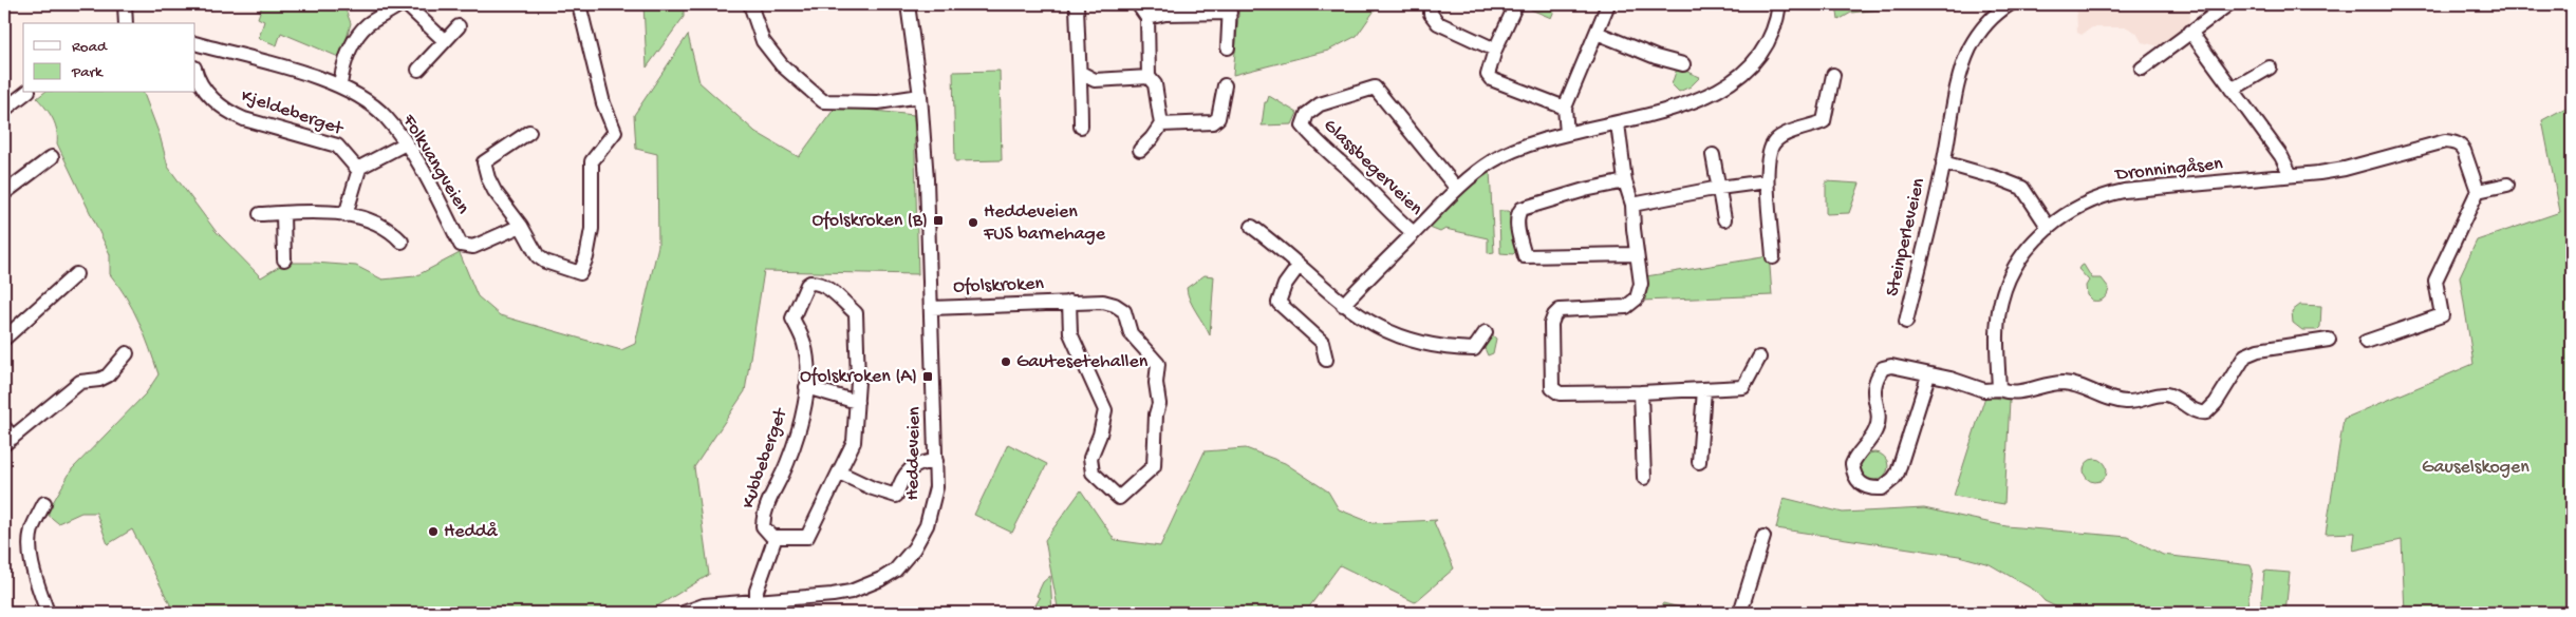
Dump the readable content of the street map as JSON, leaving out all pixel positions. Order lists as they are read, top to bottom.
{
  "streets": {
    "street": [
      "Kjeldeberget",
      "Folkvangveien",
      "Glassbegerveien",
      "Dronningåsen",
      "Steinperleveien",
      "Ofolskroken",
      "Heddeveien",
      "Kubbeberget"
    ]
  },
  "crossings": [
    ["Dronningåsen", "Steinperleveien"],
    ["Ofolskroken", "Heddeveien"]
  ],
  "parks": ["Gauselskogen"],
  "places": {
    "transit": ["Ofolskroken (B)", "Ofolskroken (A)"],
    "other": ["Heddeveien FUS barnehage", "Gautesetehallen", "Heddå"]
  },
  "legend": ["Road", "Park"]
}
